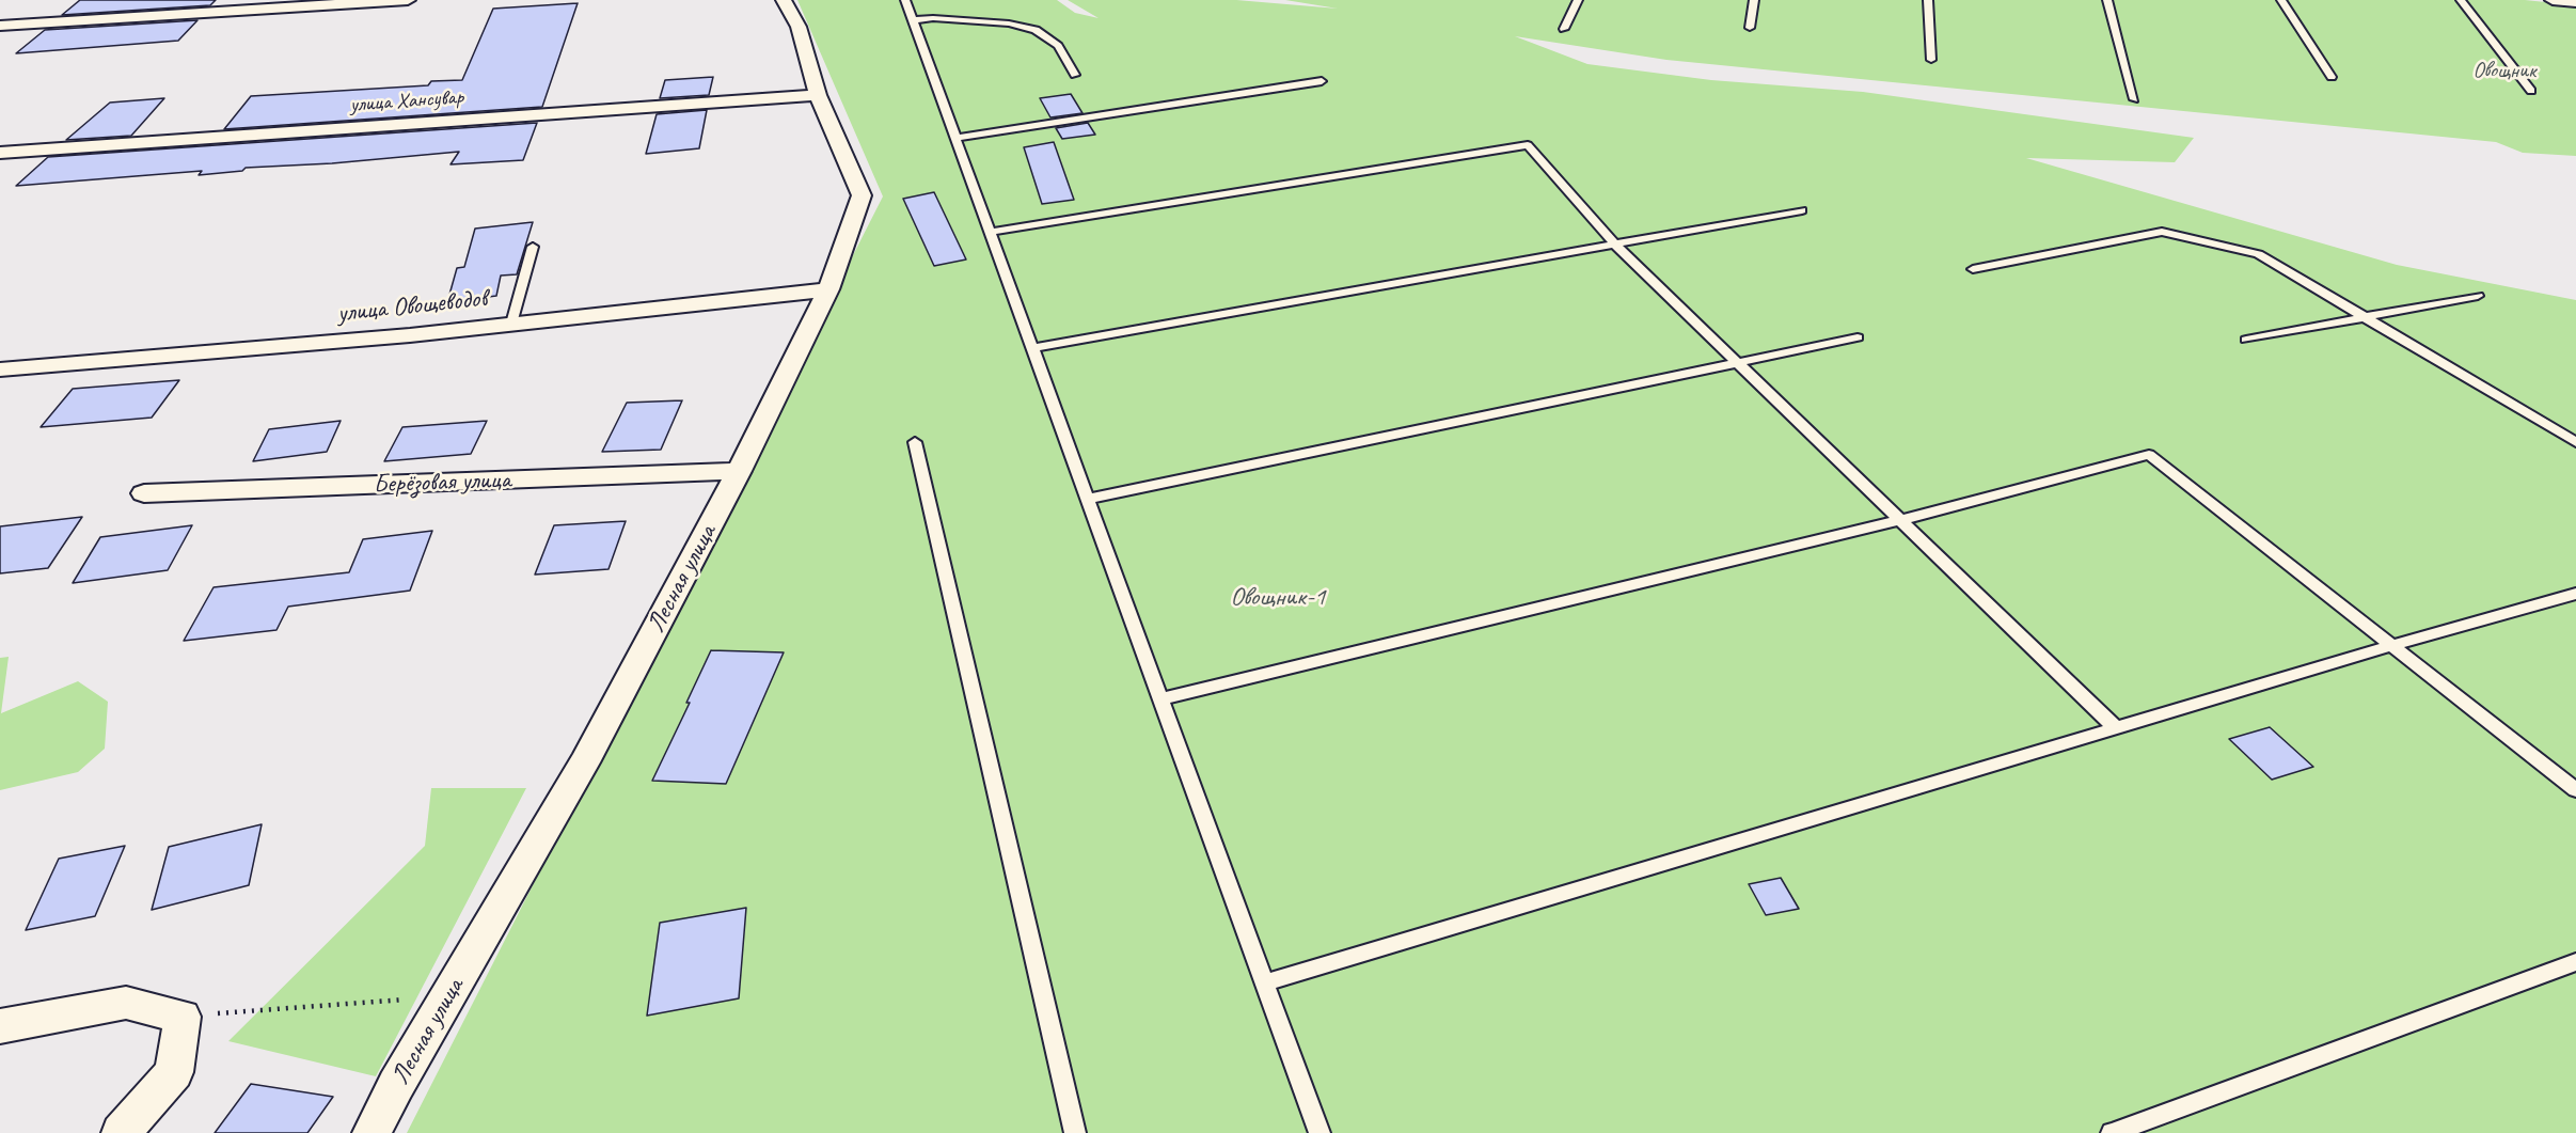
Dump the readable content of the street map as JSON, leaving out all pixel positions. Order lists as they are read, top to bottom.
{
  "streets": {
    "street": [
      "улица Хансувар",
      "улица Овощеводов",
      "Берёзовая улица",
      "Лесная улица"
    ]
  },
  "crossings": [
    ["улица Хансувар", "Лесная улица"],
    ["улица Овощеводов", "Лесная улица"],
    ["Берёзовая улица", "Лесная улица"]
  ],
  "parks": ["Овощник", "Овощник-1"]
}
